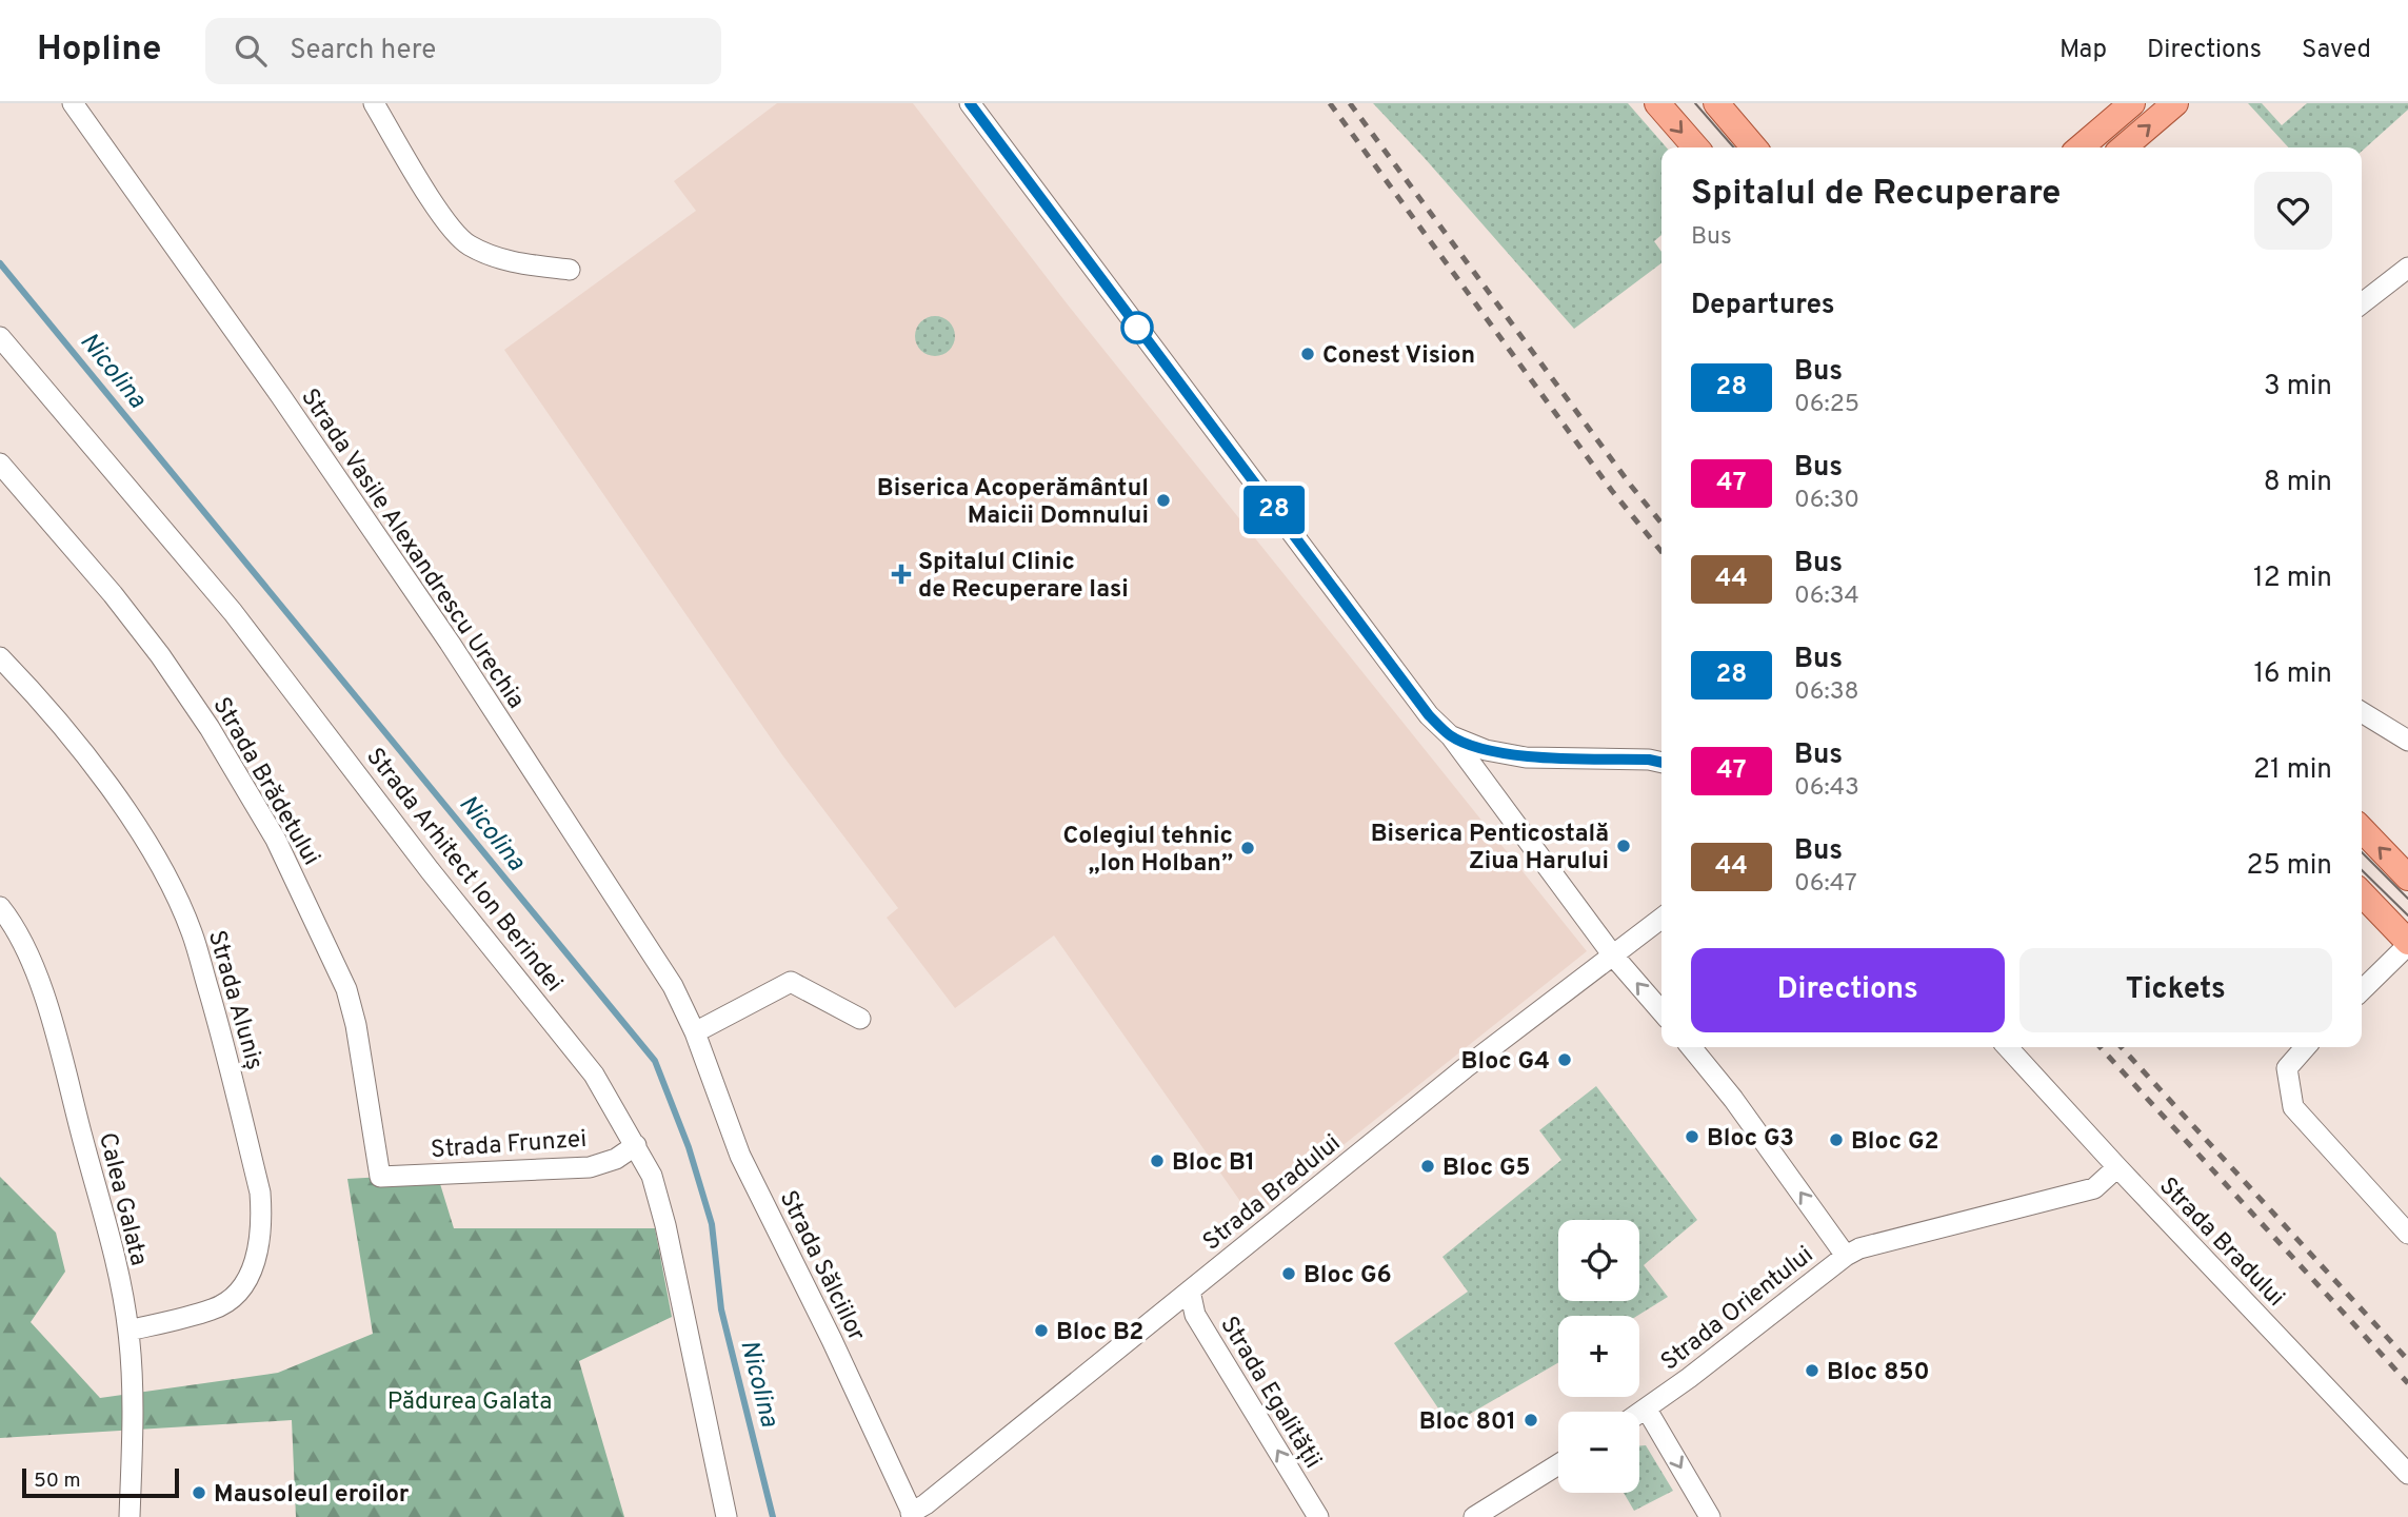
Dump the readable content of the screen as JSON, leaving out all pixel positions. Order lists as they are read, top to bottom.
{
  "streets": {
    "street": [
      "Strada Vasile Alexandrescu Urechia",
      "Strada Brădetului",
      "Strada Arhitect Ion Berindei",
      "Strada Aluniș",
      "Strada Frunzei",
      "Strada Bradului",
      "Calea Galata",
      "Strada Sălciilor",
      "Strada Orientului",
      "Strada Egalității"
    ]
  },
  "crossings": [
    ["Strada Vasile Alexandrescu Urechia", "Strada Sălciilor"],
    ["Strada Brădetului", "Strada Frunzei"],
    ["Strada Arhitect Ion Berindei", "Strada Frunzei"],
    ["Strada Aluniș", "Calea Galata"],
    ["Strada Bradului", "Strada Sălciilor"],
    ["Strada Bradului", "Strada Orientului"],
    ["Strada Bradului", "Strada Egalității"]
  ],
  "one_way": ["Strada Egalității"],
  "water": ["Nicolina"],
  "parks": ["Pădurea Galata"],
  "places": {
    "other": [
      "Conest Vision",
      "Biserica Acoperământul Maicii Domnului",
      "Biserica Penticostală Ziua Harului",
      "Colegiul tehnic „Ion Holban”",
      "Bloc G4",
      "Bloc G3",
      "Bloc G2",
      "Bloc B1",
      "Bloc G5",
      "Bloc G6",
      "Bloc B2",
      "Bloc 850",
      "Bloc 801",
      "Mausoleul eroilor"
    ],
    "health": ["Spitalul Clinic de Recuperare Iasi"]
  },
  "lines": ["bus line 28"],
  "scale_bar": "50 m",
  "page": {
    "header": "Hopline",
    "search": "Search here",
    "nav": ["Map", "Directions", "Saved"],
    "on_map": "28",
    "heading": [
      ["Spitalul de Recuperare", "Bus"],
      "Departures"
    ],
    "list": [
      {
        "mark": "28",
        "name": "Bus",
        "note": "06:25",
        "value": "3 min"
      },
      {
        "mark": "47",
        "name": "Bus",
        "note": "06:30",
        "value": "8 min"
      },
      {
        "mark": "44",
        "name": "Bus",
        "note": "06:34",
        "value": "12 min"
      },
      {
        "mark": "28",
        "name": "Bus",
        "note": "06:38",
        "value": "16 min"
      },
      {
        "mark": "47",
        "name": "Bus",
        "note": "06:43",
        "value": "21 min"
      },
      {
        "mark": "44",
        "name": "Bus",
        "note": "06:47",
        "value": "25 min"
      }
    ],
    "buttons": ["Directions", "Tickets"],
    "map_buttons": ["+", "−"],
    "scale": "50 m"
  }
}
